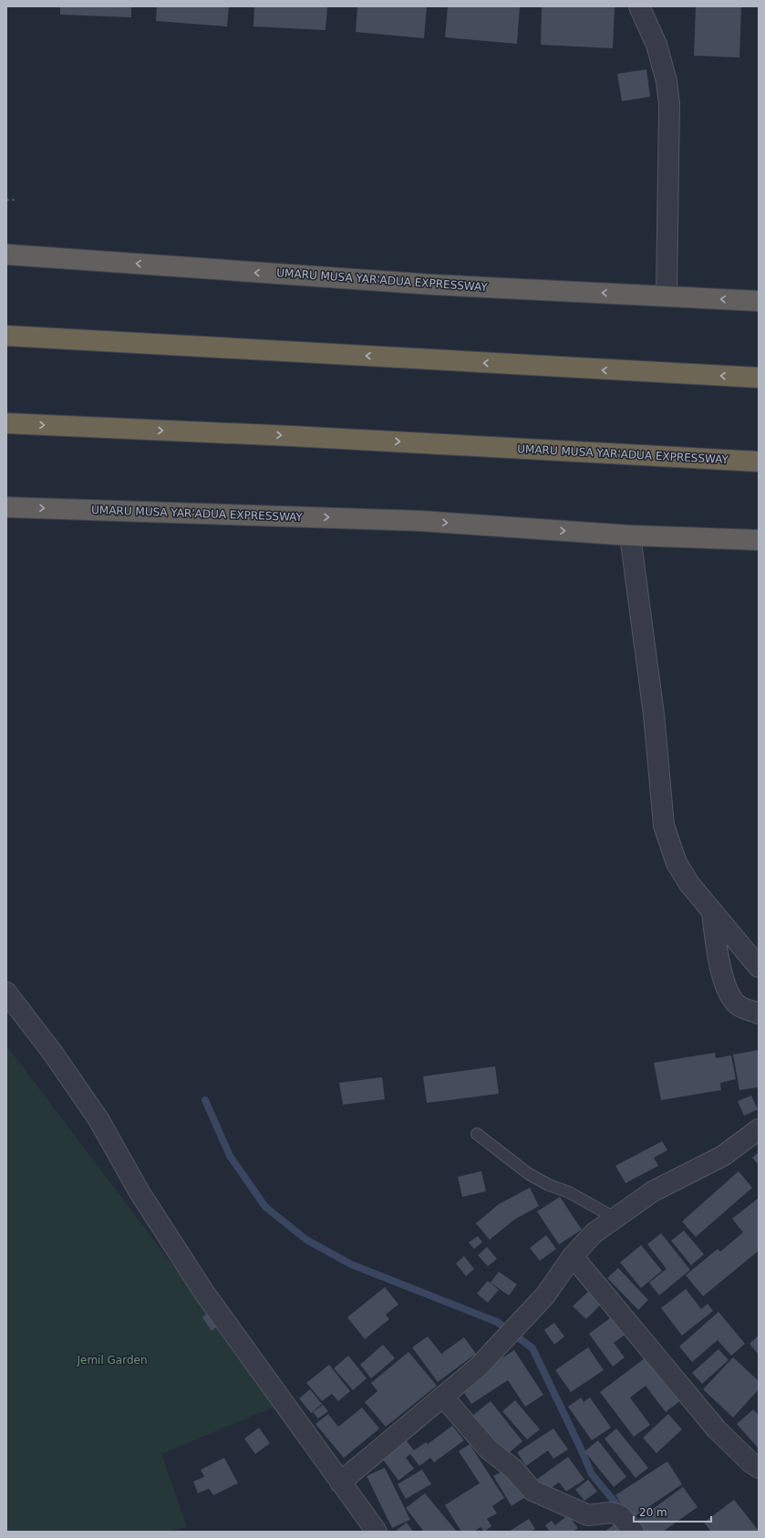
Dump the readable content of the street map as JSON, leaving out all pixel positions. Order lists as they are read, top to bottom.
{
  "streets": {
    "highway": ["UMARU MUSA YAR'ADUA EXPRESSWAY"]
  },
  "parks": ["Jemil Garden"],
  "scale_bar": "20 m"
}
